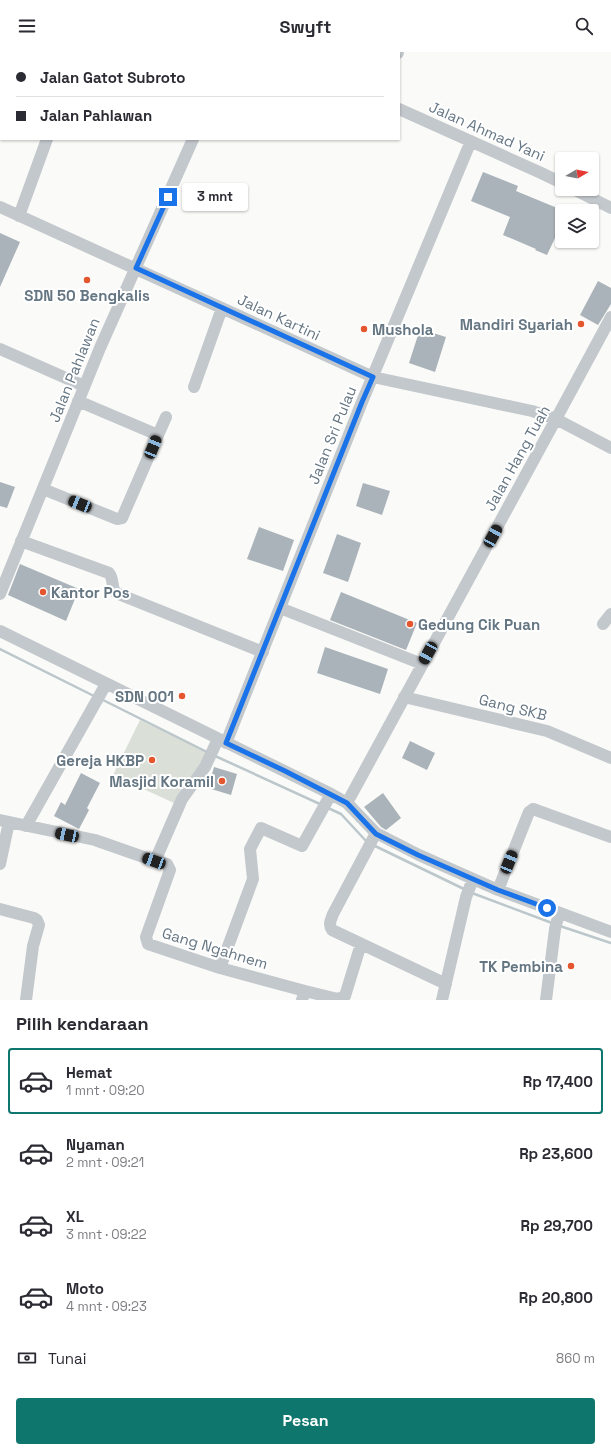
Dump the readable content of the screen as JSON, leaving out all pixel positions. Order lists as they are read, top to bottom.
{
  "streets": {
    "street": [
      "Jalan Ahmad Yani",
      "Jalan Kartini",
      "Jalan Pahlawan",
      "Jalan Sri Pulau",
      "Jalan Hang Tuah",
      "Gang SKB",
      "Gang Ngahnem"
    ]
  },
  "crossings": [
    ["Jalan Ahmad Yani", "Jalan Sri Pulau"],
    ["Jalan Kartini", "Jalan Pahlawan"],
    ["Jalan Kartini", "Jalan Sri Pulau"],
    ["Jalan Kartini", "Jalan Hang Tuah"],
    ["Jalan Sri Pulau", "Gang Ngahnem"],
    ["Jalan Hang Tuah", "Gang SKB"]
  ],
  "places": [
    "SDN 50 Bengkalis",
    "Mandiri Syariah",
    "Mushola",
    "Kantor Pos",
    "Gedung Cik Puan",
    "SDN 001",
    "Gereja HKBP",
    "Masjid Koramil",
    "TK Pembina"
  ],
  "north": "right",
  "page": {
    "header": "Swyft",
    "banner": ["Jalan Gatot Subroto", "Jalan Pahlawan"],
    "bubble": "3 mnt",
    "heading": "Pilih kendaraan",
    "list": [
      {
        "name": "Hemat",
        "note": "1 mnt · 09:20",
        "value": "Rp 17,400"
      },
      {
        "name": "Nyaman",
        "note": "2 mnt · 09:21",
        "value": "Rp 23,600"
      },
      {
        "name": "XL",
        "note": "3 mnt · 09:22",
        "value": "Rp 29,700"
      },
      {
        "name": "Moto",
        "note": "4 mnt · 09:23",
        "value": "Rp 20,800"
      }
    ],
    "pay": ["Tunai", "860 m"],
    "buttons": "Pesan"
  }
}
